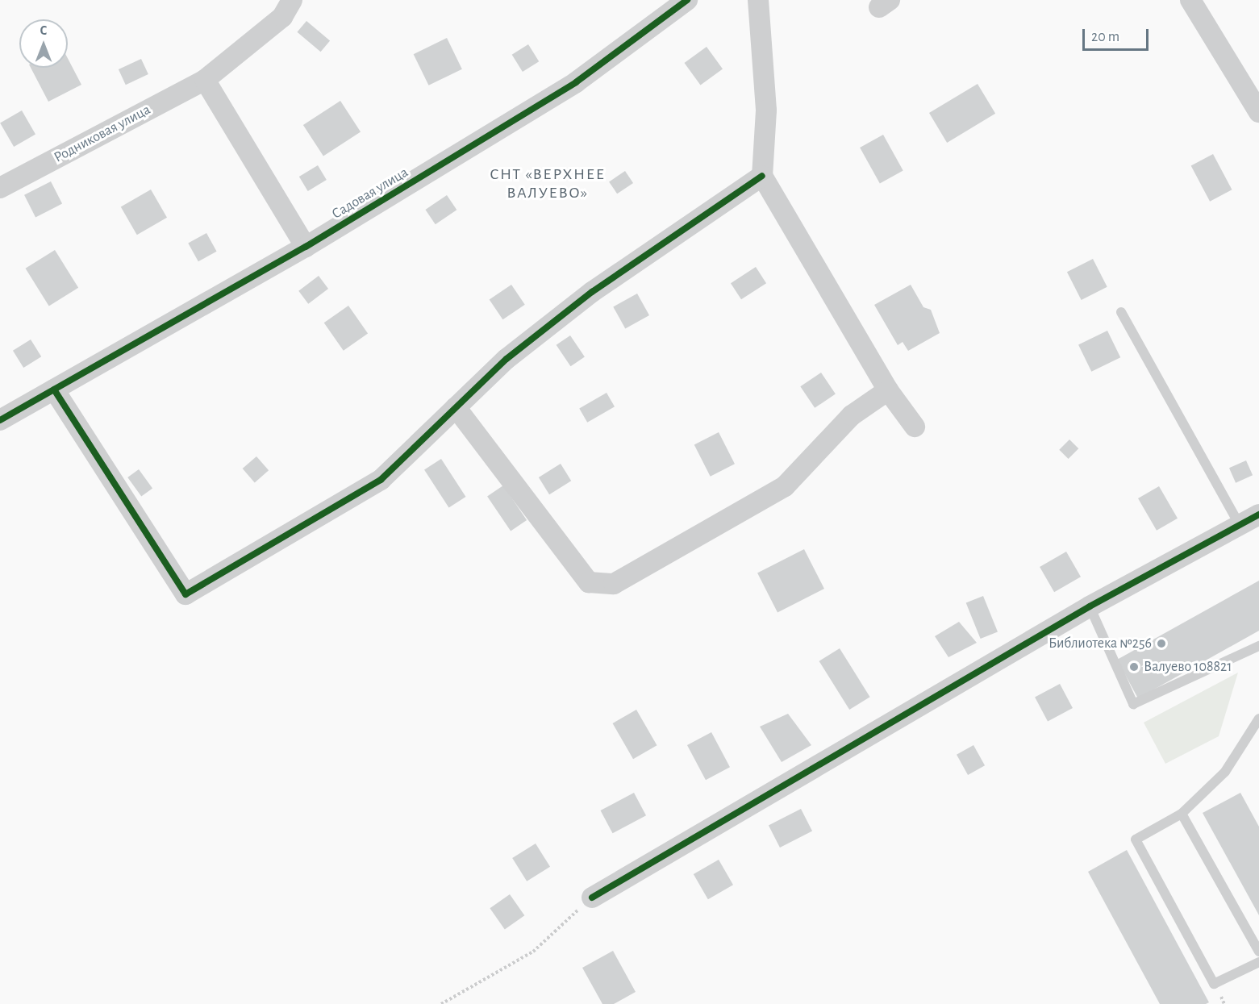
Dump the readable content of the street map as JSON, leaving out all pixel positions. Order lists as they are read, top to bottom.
{
  "streets": {
    "street": ["Родниковая улица", "Садовая улица"]
  },
  "districts": ["СНТ «ВЕРХНЕЕ ВАЛУЕВО»"],
  "places": ["Библиотека №256", "Валуево 108821"],
  "scale_bar": "20 m",
  "north": "top"
}
